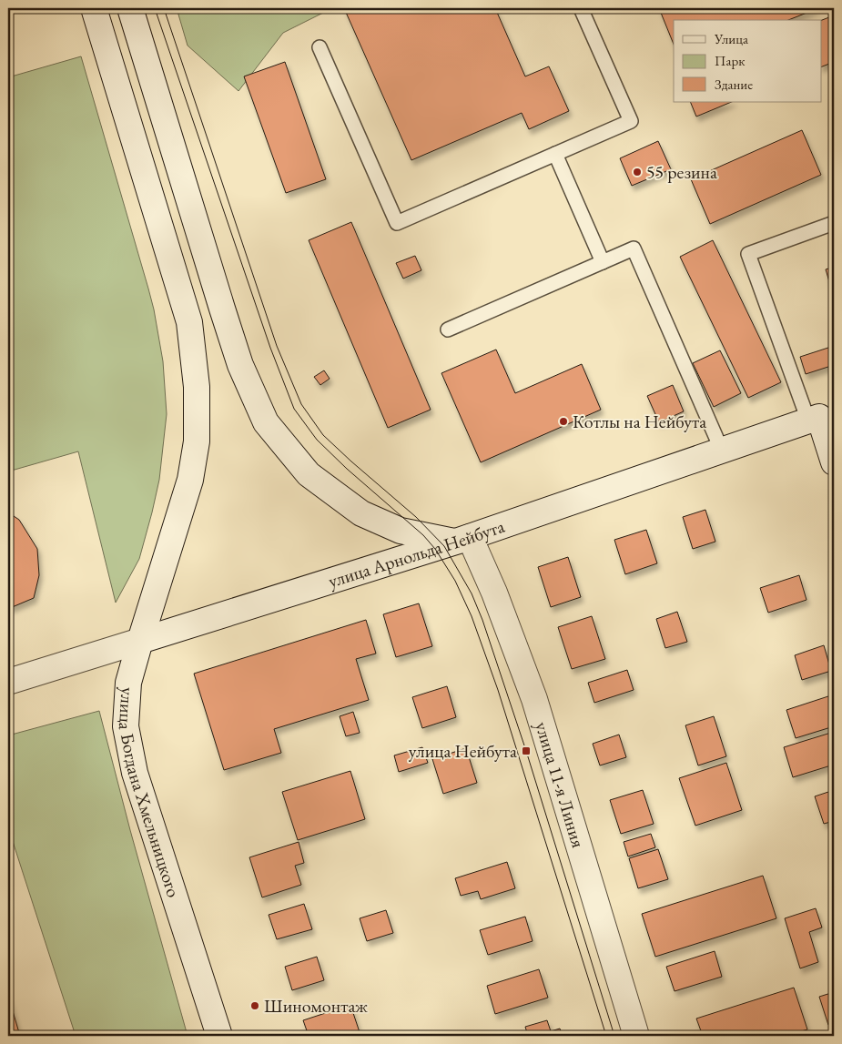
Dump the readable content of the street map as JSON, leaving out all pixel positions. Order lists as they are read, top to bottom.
{
  "streets": {
    "main road": ["улица Арнольда Нейбута", "улица 11-я Линия", "улица Богдана Хмельницкого"]
  },
  "crossings": [
    ["улица Арнольда Нейбута", "улица 11-я Линия"],
    ["улица Арнольда Нейбута", "улица Богдана Хмельницкого"]
  ],
  "places": {
    "other": ["55 резина", "Котлы на Нейбута", "Шиномонтаж"],
    "transit": ["улица Нейбута"]
  },
  "legend": ["Улица", "Парк", "Здание"]
}
